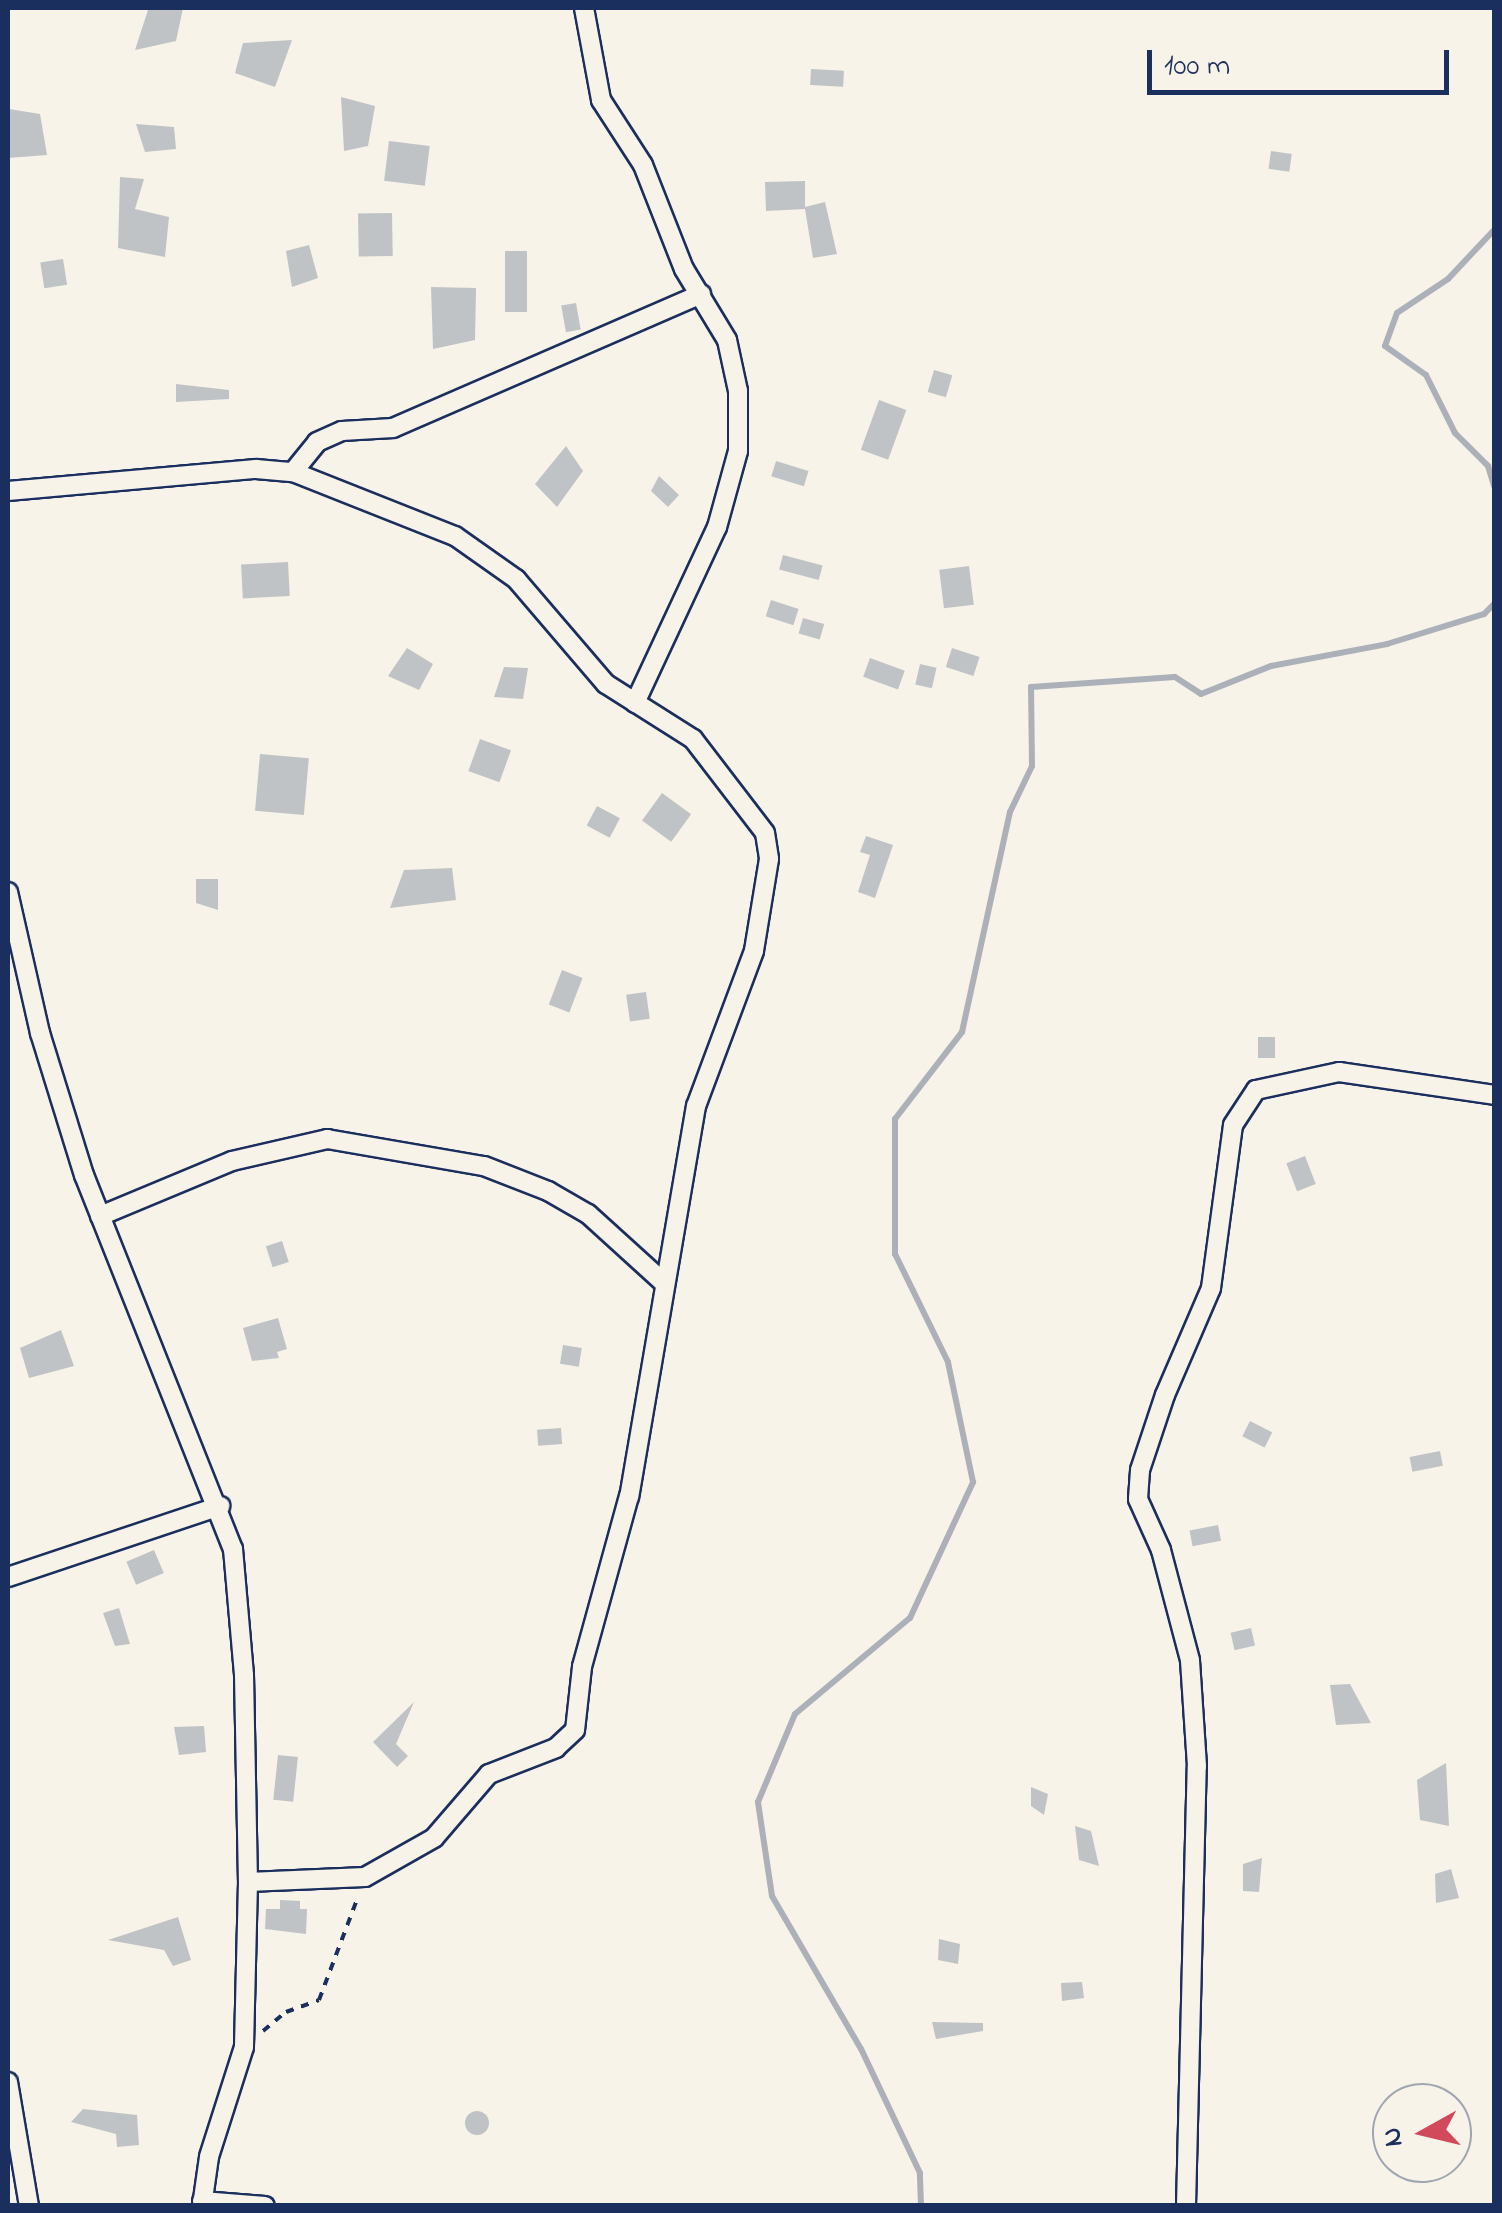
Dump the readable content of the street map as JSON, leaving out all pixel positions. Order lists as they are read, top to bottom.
{
  "scale_bar": "100 m",
  "north": "left"
}
